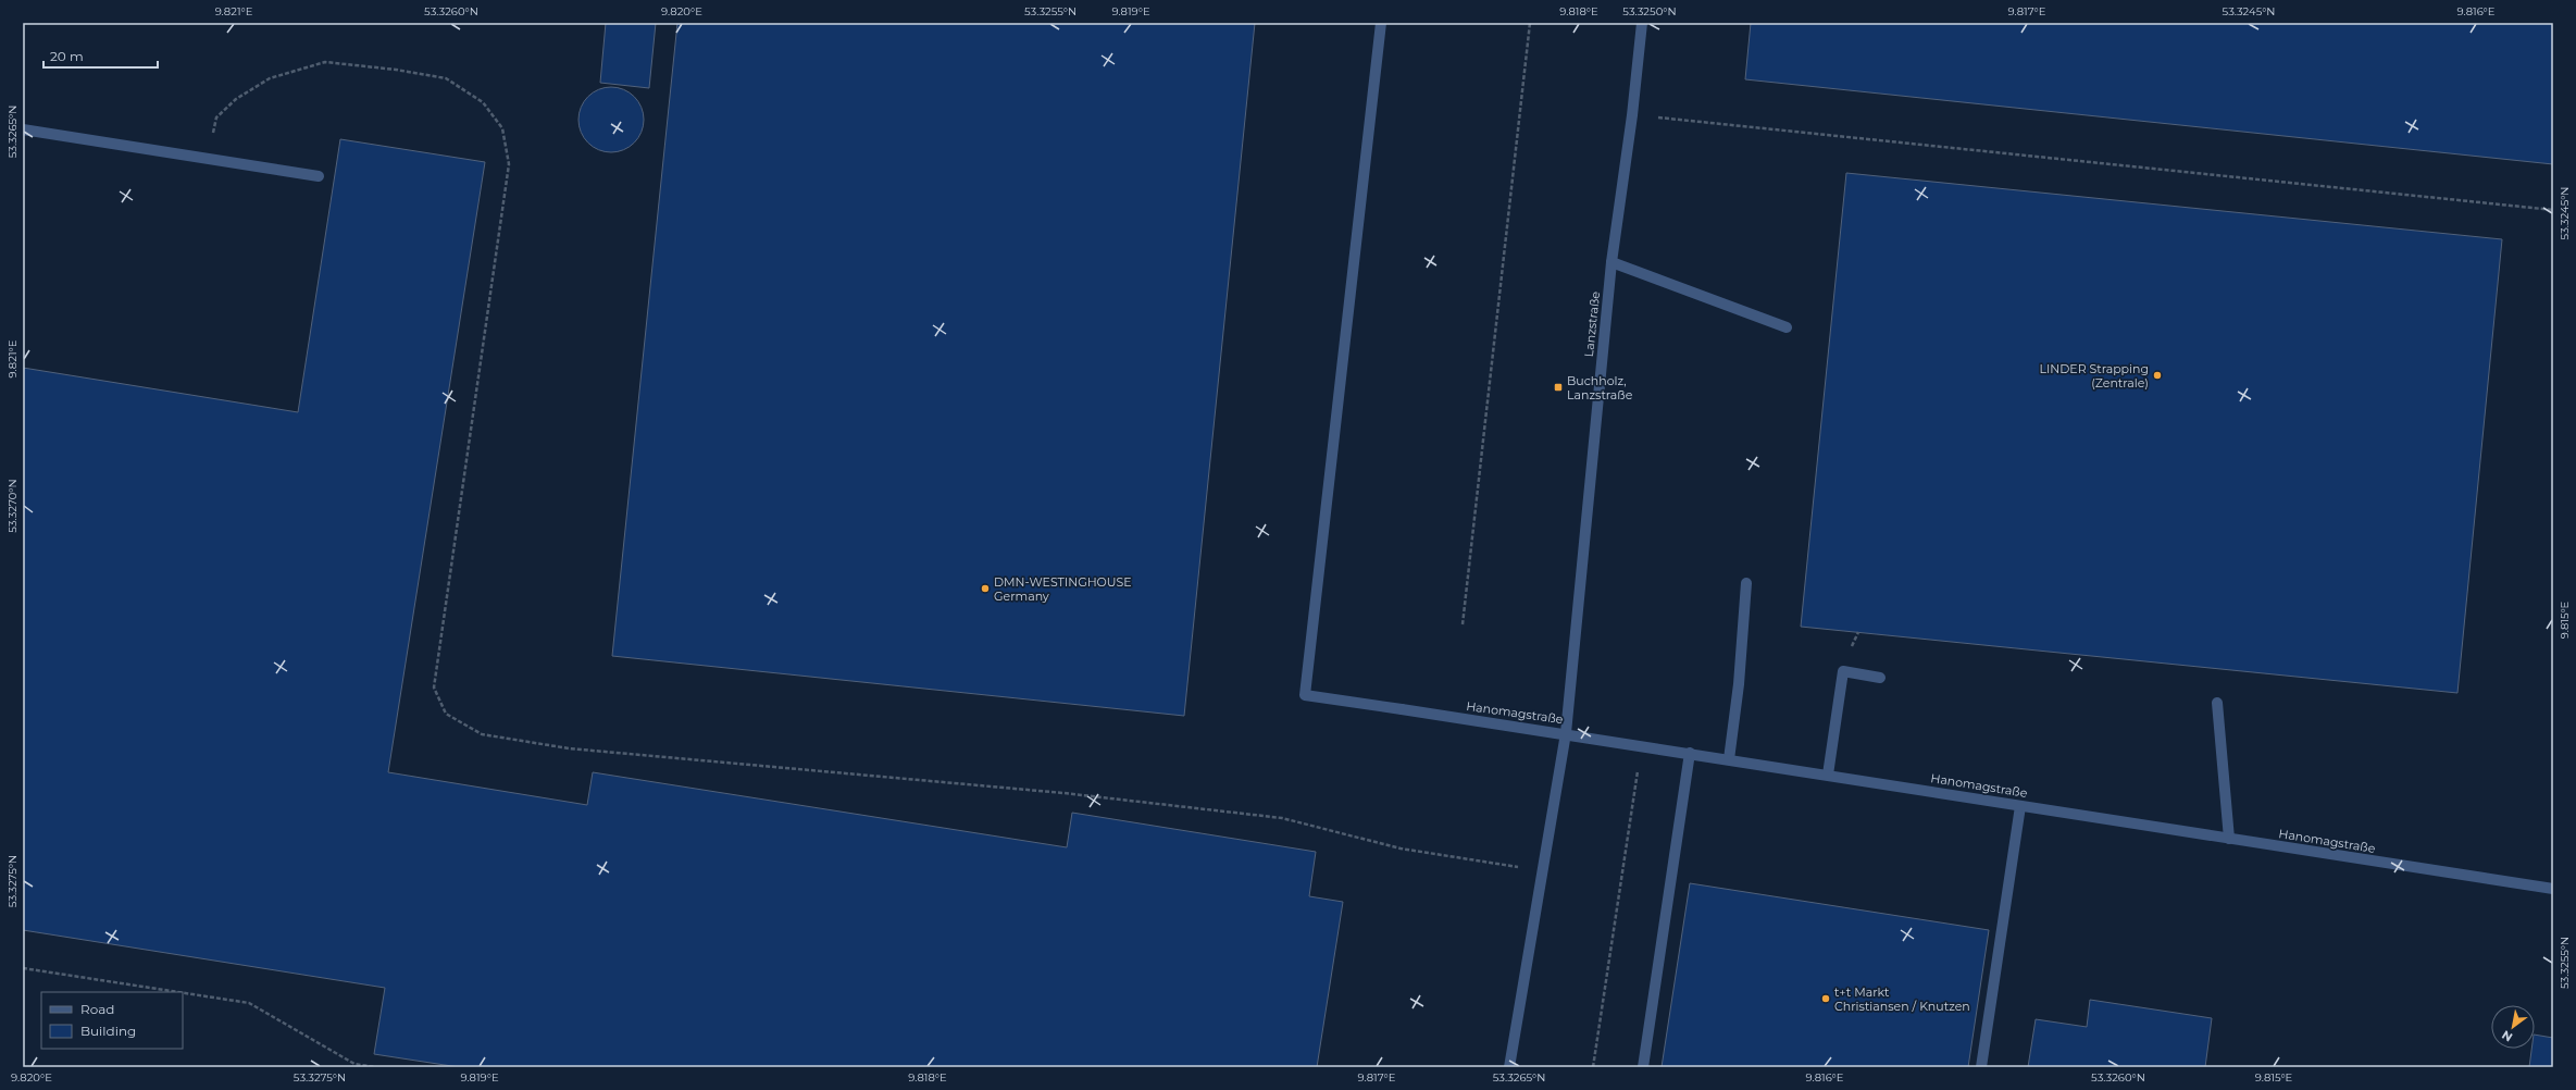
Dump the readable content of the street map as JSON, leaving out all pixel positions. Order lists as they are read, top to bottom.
{
  "streets": {
    "street": ["Lanzstraße", "Hanomagstraße"]
  },
  "crossings": [
    ["Lanzstraße", "Hanomagstraße"]
  ],
  "places": {
    "other": ["LINDER Strapping (Zentrale)", "DMN-WESTINGHOUSE Germany", "t+t Markt Christiansen / Knutzen"],
    "transit": ["Buchholz, Lanzstraße"]
  },
  "legend": ["Road", "Building"],
  "scale_bar": "20 m",
  "north": "bottom left",
  "coordinates": [
    "9.821°E",
    "53.3260°N",
    "9.820°E",
    "53.3255°N",
    "9.819°E",
    "9.818°E",
    "53.3250°N",
    "9.817°E",
    "53.3245°N",
    "9.816°E",
    "53.3265°N",
    "53.3270°N",
    "9.815°E",
    "53.3275°N"
  ]
}
